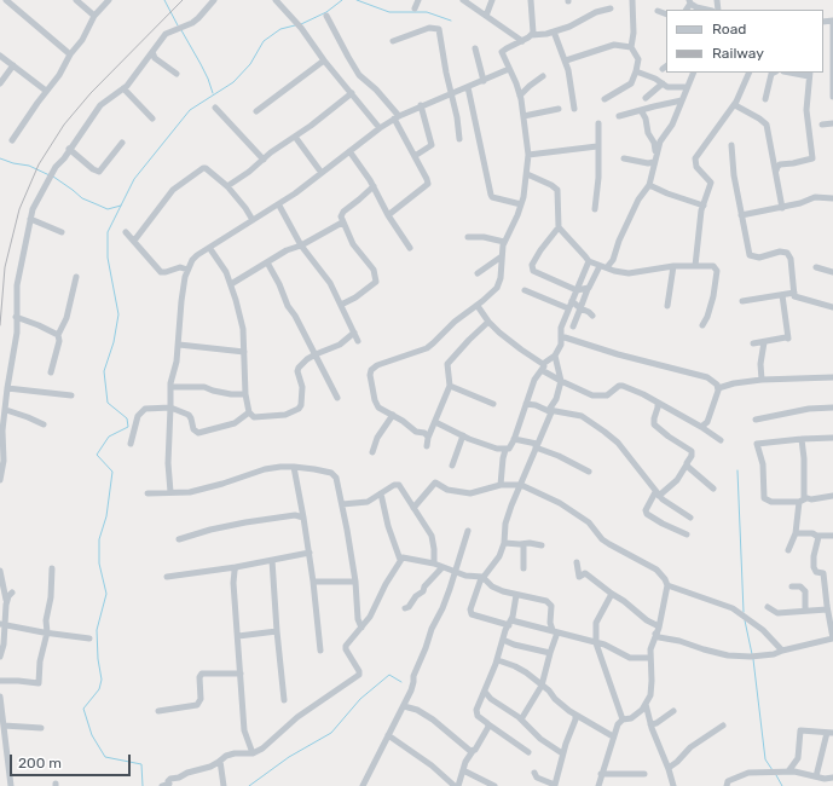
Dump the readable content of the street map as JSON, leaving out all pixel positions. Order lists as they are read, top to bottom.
{
  "legend": ["Road", "Railway"],
  "scale_bar": "200 m"
}
